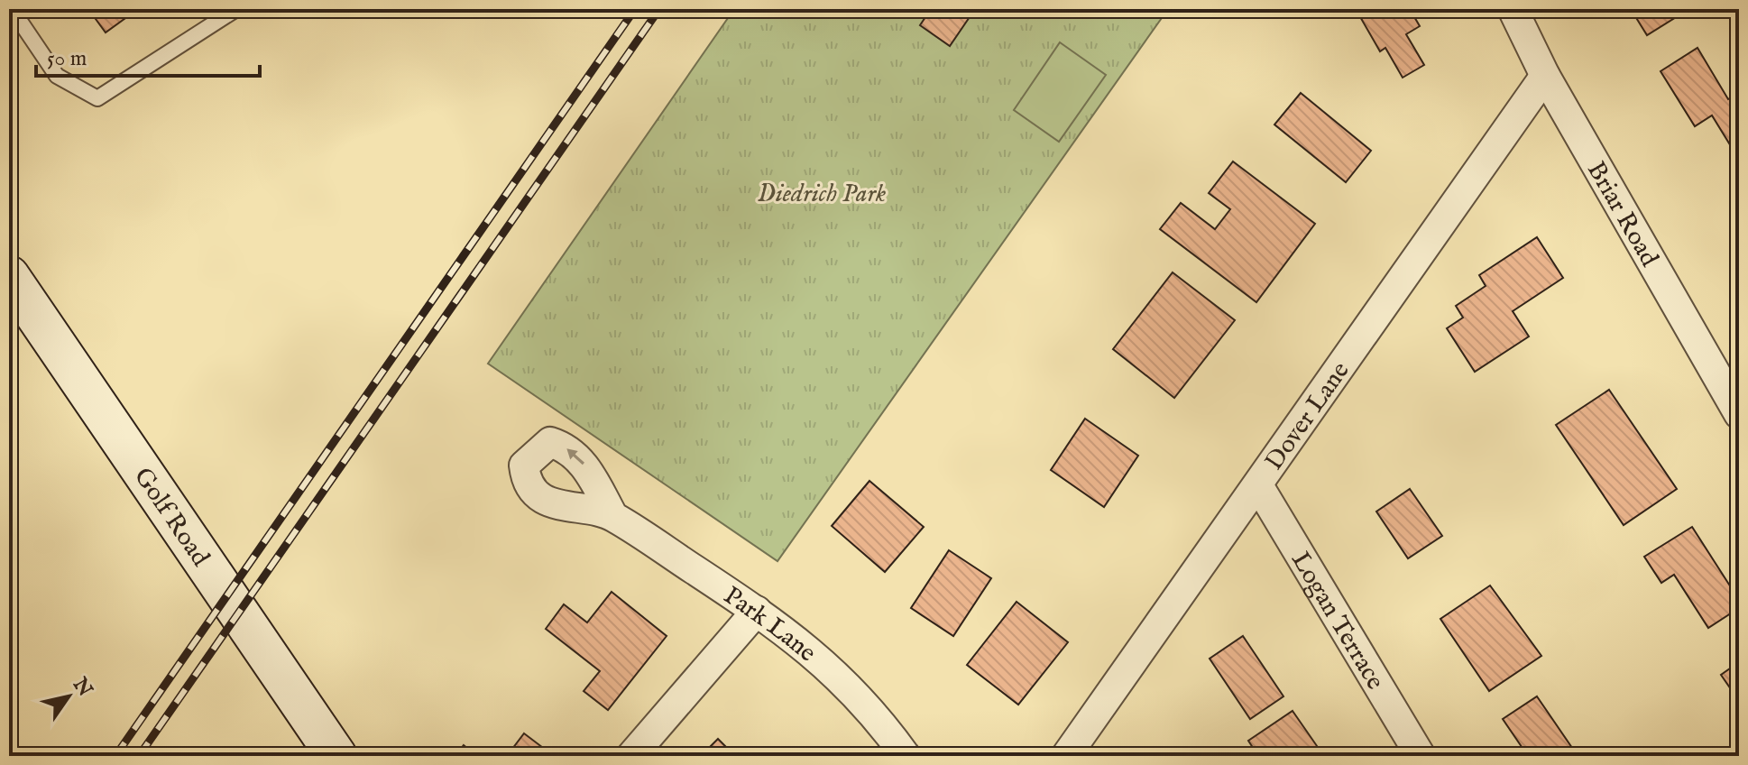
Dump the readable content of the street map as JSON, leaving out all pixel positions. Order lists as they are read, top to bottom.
{
  "streets": {
    "main road": ["Golf Road"],
    "street": [
      "Briar Road",
      "Dover Lane",
      "Logan Terrace",
      "Park Lane"
    ]
  },
  "crossings": [
    ["Briar Road", "Dover Lane"],
    ["Dover Lane", "Logan Terrace"]
  ],
  "parks": ["Diedrich Park"],
  "scale_bar": "50 m",
  "north": "top right"
}
